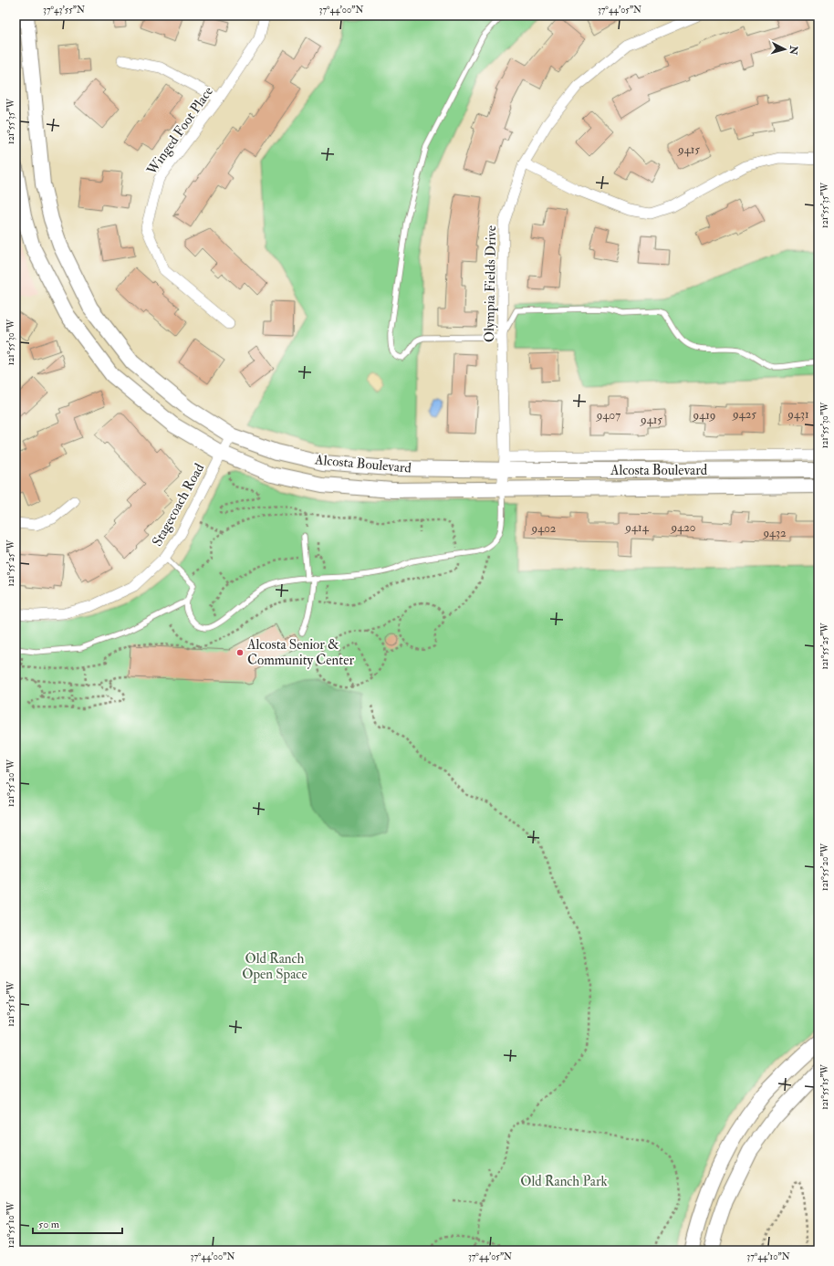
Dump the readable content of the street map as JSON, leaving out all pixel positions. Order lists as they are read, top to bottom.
{
  "streets": {
    "main road": ["Alcosta Boulevard"],
    "street": ["Winged Foot Place", "Olympia Fields Drive", "Stagecoach Road"]
  },
  "crossings": [
    ["Olympia Fields Drive", "Alcosta Boulevard"],
    ["Alcosta Boulevard", "Stagecoach Road"]
  ],
  "parks": ["Old Ranch Open Space", "Old Ranch Park"],
  "places": ["Alcosta Senior & Community Center"],
  "house_numbers": [
    "9415",
    "9425",
    "9431",
    "9407",
    "9419",
    "9415",
    "9414",
    "9420",
    "9402",
    "9432"
  ],
  "scale_bar": "50 m",
  "north": "right",
  "coordinates": [
    "37°43'55\"N",
    "37°44'00\"N",
    "37°44'05\"N",
    "121°55'35\"W",
    "121°55'30\"W",
    "121°55'25\"W",
    "121°55'20\"W",
    "121°55'15\"W",
    "121°55'10\"W",
    "37°44'10\"N"
  ]
}
